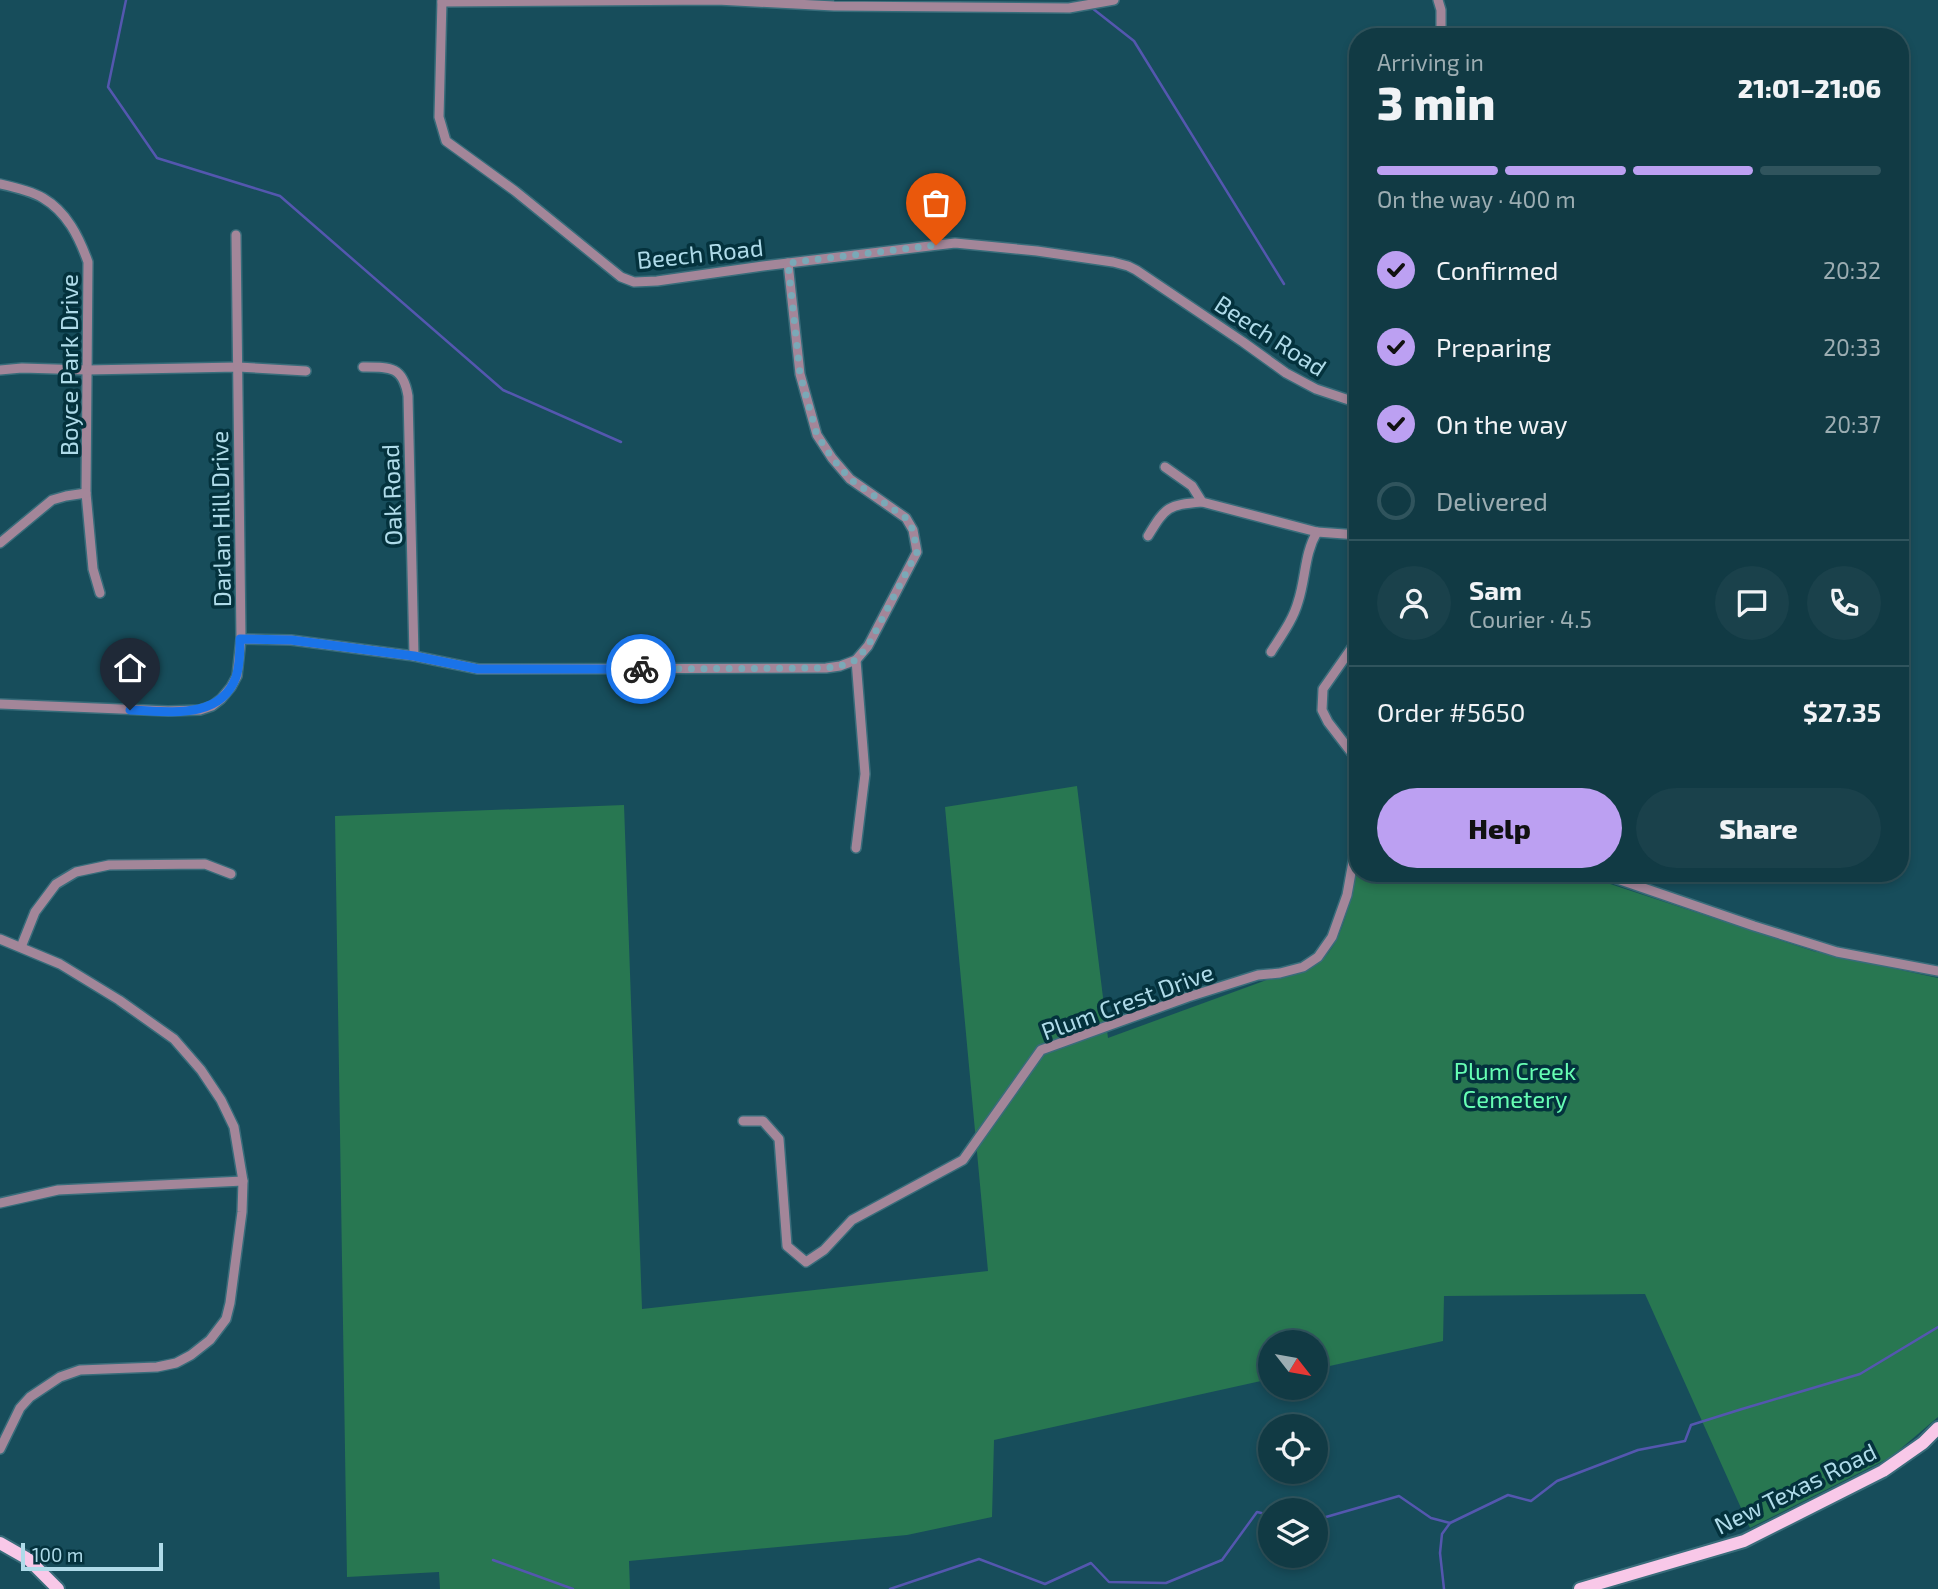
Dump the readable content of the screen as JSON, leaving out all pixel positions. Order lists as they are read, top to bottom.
{
  "streets": {
    "main road": ["New Texas Road"],
    "street": [
      "Beech Road",
      "Boyce Park Drive",
      "Oak Road",
      "Darlan Hill Drive",
      "Plum Crest Drive"
    ]
  },
  "parks": ["Plum Creek Cemetery"],
  "scale_bar": "100 m",
  "north": "bottom right",
  "page": {
    "heading": ["3 min", "Arriving in", "21:01–21:06"],
    "panel": [
      "Sam",
      "Courier · 4.5",
      "Order #5650",
      "$27.35"
    ],
    "bar": "On the way · 400 m",
    "list": [
      ["Confirmed", "20:32"],
      ["Preparing", "20:33"],
      ["On the way", "20:37"],
      "Delivered"
    ],
    "buttons": ["Help", "Share"],
    "scale": "100 m"
  }
}
